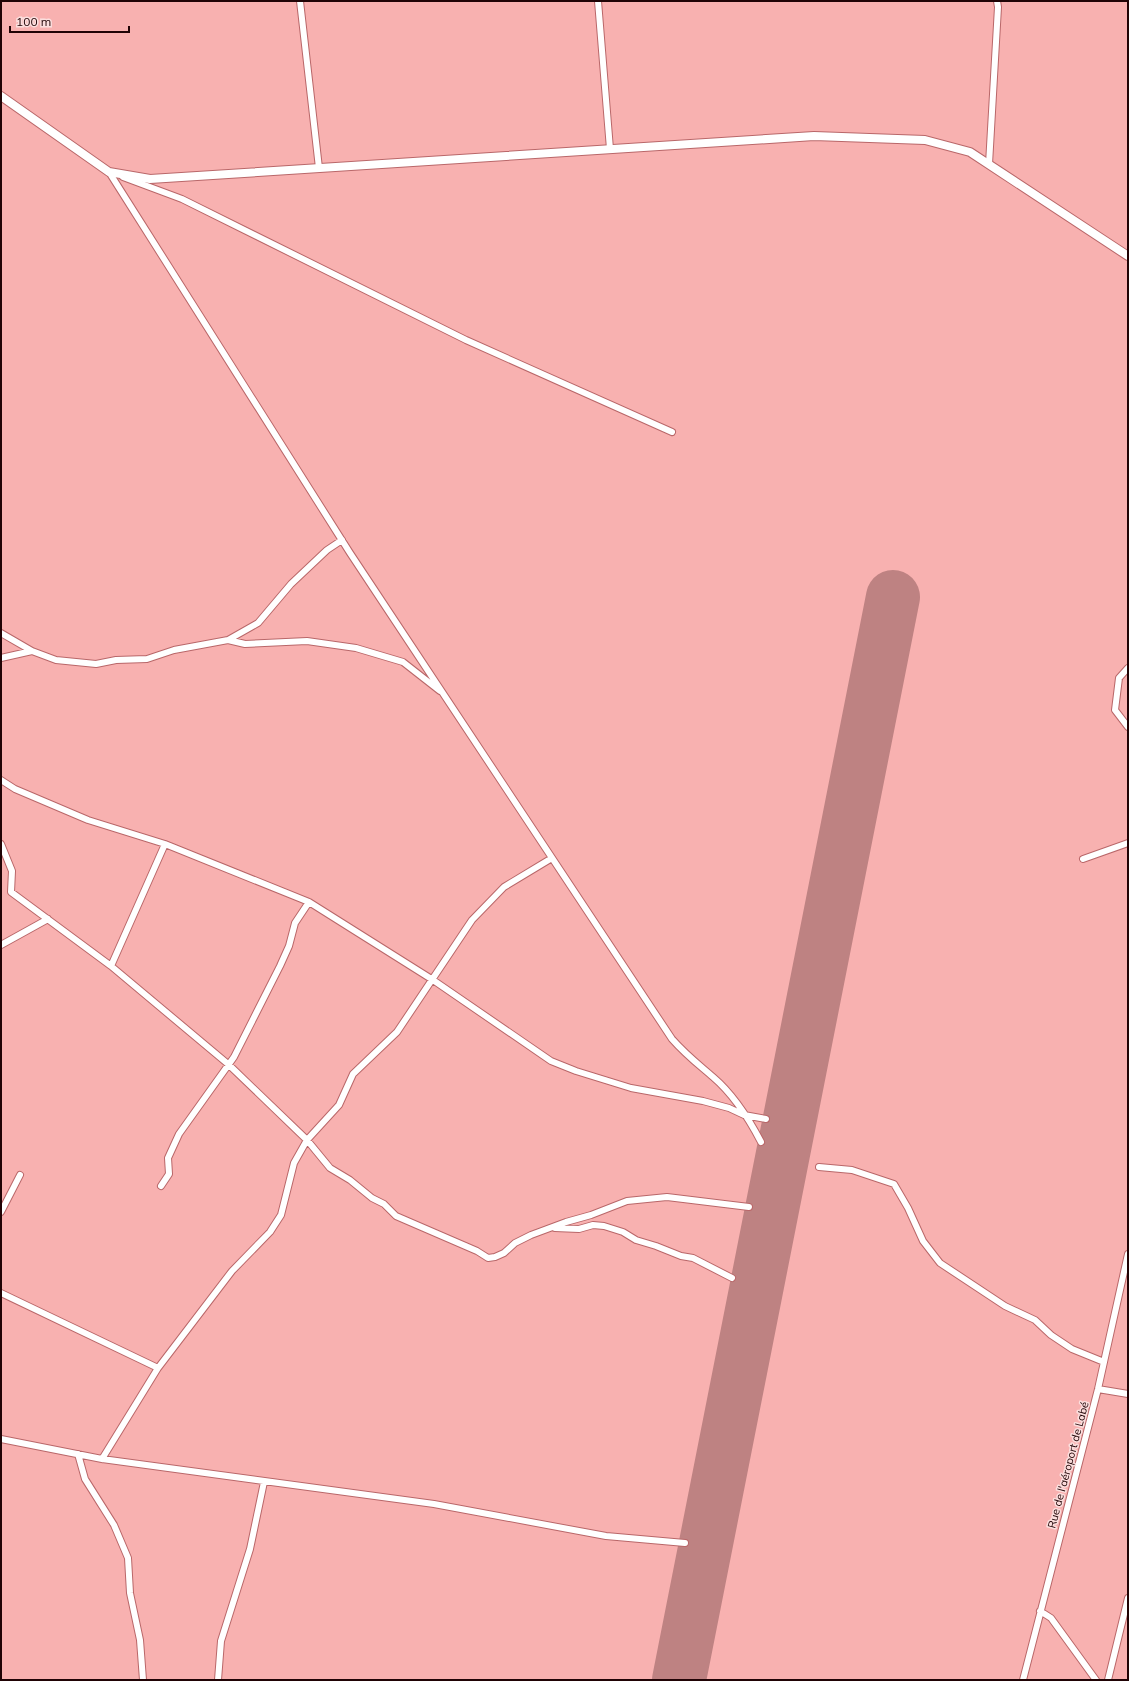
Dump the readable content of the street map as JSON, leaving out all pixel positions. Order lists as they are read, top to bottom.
{
  "streets": {
    "street": ["Rue de l'aéroport de Labé"]
  },
  "scale_bar": "100 m"
}
